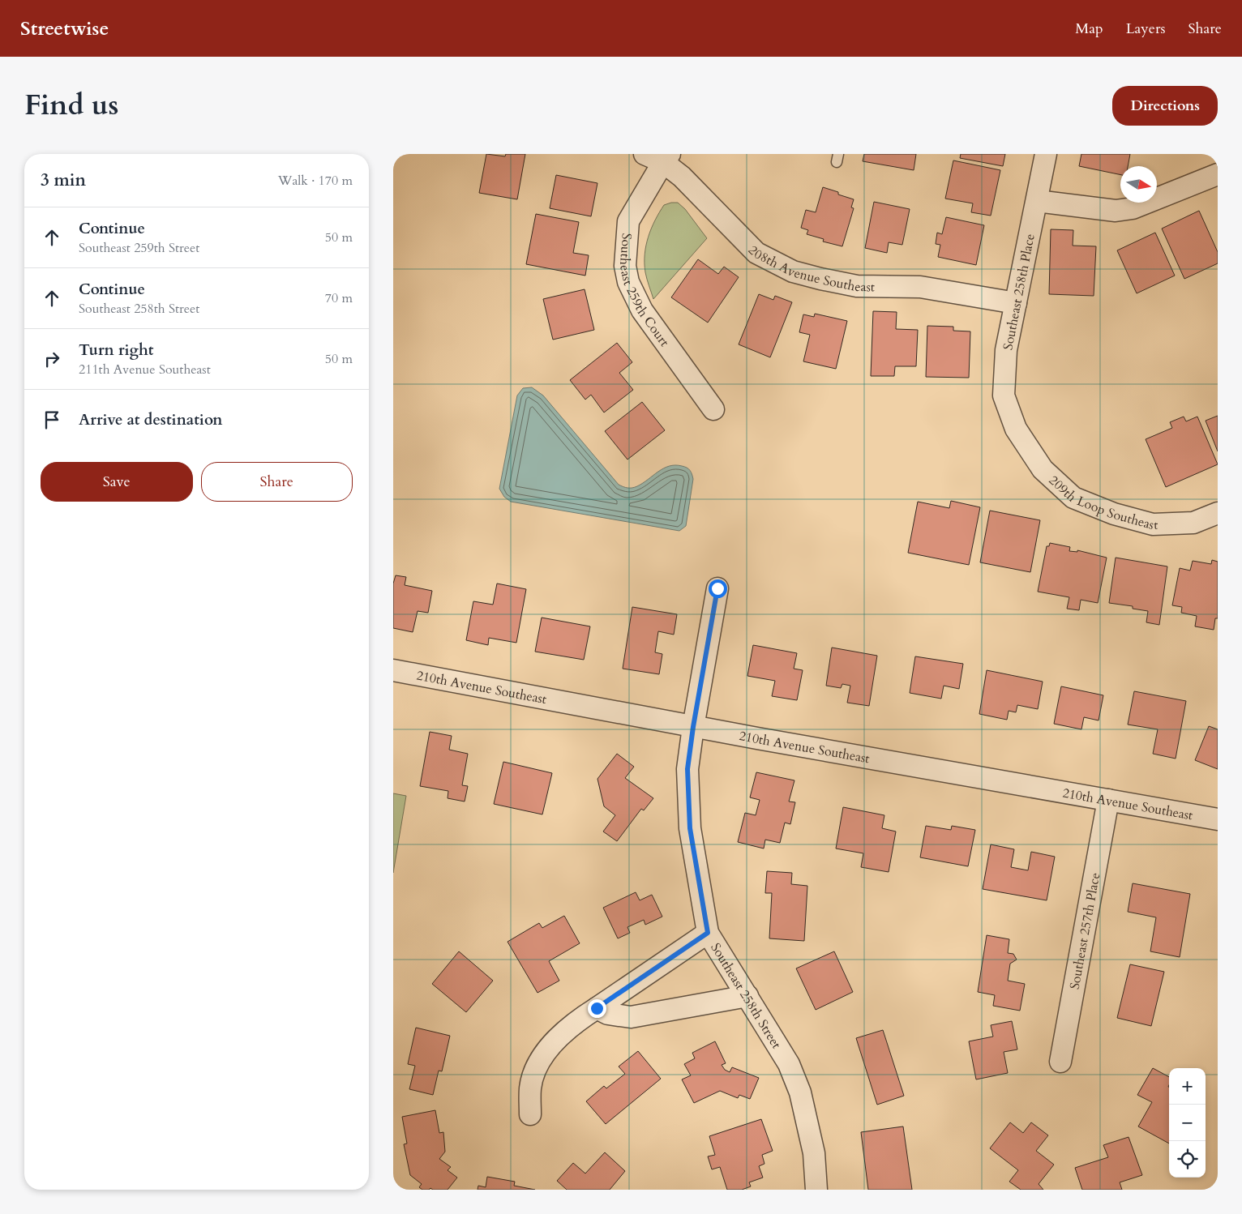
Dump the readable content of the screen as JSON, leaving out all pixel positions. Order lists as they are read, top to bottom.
{
  "streets": {
    "street": [
      "208th Avenue Southeast",
      "Southeast 259th Court",
      "Southeast 258th Place",
      "209th Loop Southeast",
      "210th Avenue Southeast",
      "Southeast 257th Place",
      "Southeast 258th Street"
    ]
  },
  "crossings": [
    ["208th Avenue Southeast", "Southeast 259th Court"],
    ["208th Avenue Southeast", "Southeast 258th Place"],
    ["Southeast 258th Place", "209th Loop Southeast"],
    ["210th Avenue Southeast", "Southeast 257th Place"],
    ["210th Avenue Southeast", "Southeast 258th Street"]
  ],
  "north": "right",
  "page": {
    "header": "Streetwise",
    "nav": ["Map", "Layers", "Share"],
    "title": "Find us",
    "buttons": [
      "Directions",
      ["Save", "Share"]
    ],
    "heading": ["3 min", "Walk · 170 m"],
    "list": [
      ["Continue", "Southeast 259th Street", "50 m"],
      ["Continue", "Southeast 258th Street", "70 m"],
      ["Turn right", "211th Avenue Southeast", "50 m"],
      "Arrive at destination"
    ],
    "map_buttons": ["+", "−"]
  }
}
